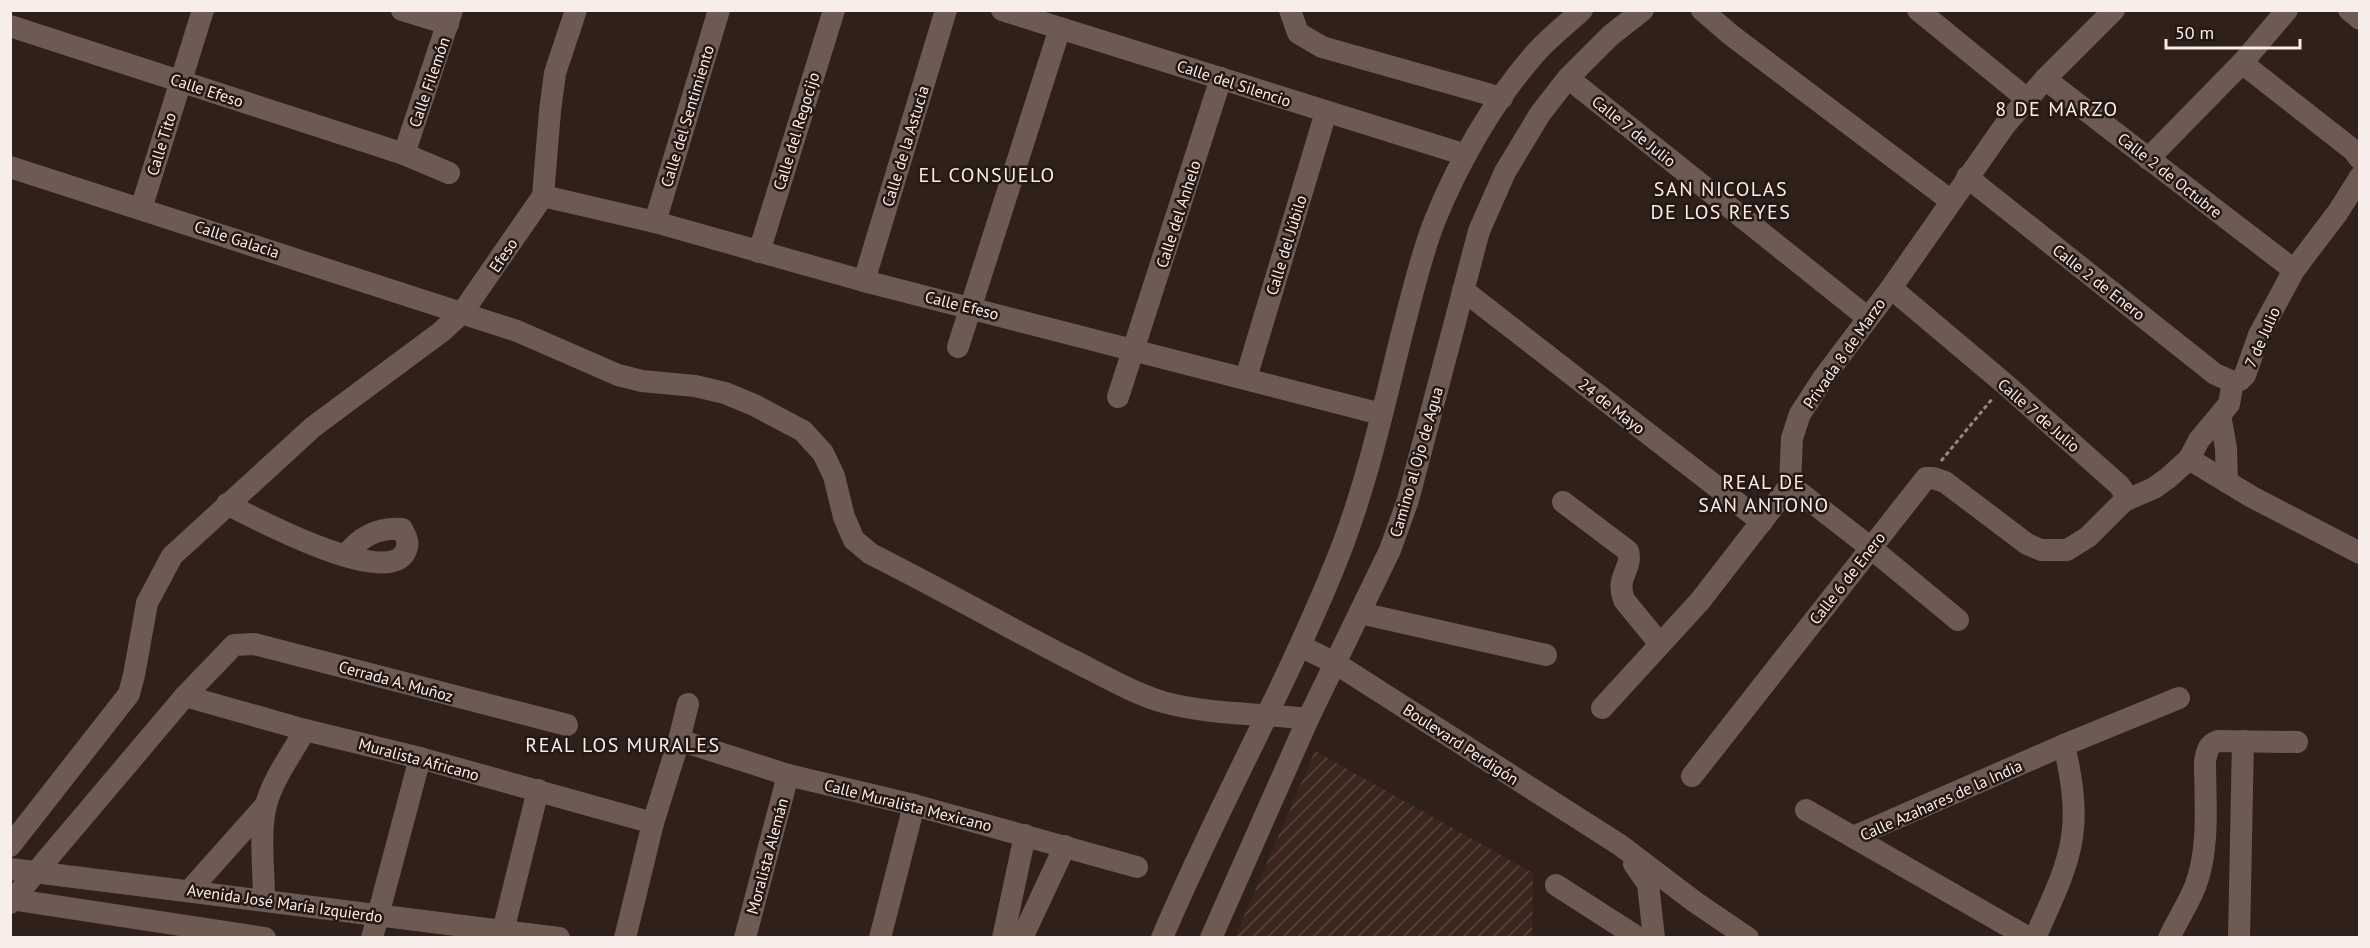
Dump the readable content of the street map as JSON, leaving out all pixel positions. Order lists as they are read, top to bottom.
{
  "streets": {
    "street": [
      "Calle Filemón",
      "Calle del Silencio",
      "Calle Efeso",
      "Calle del Sentimiento",
      "Calle del Regocijo",
      "Calle 7 de Julio",
      "Calle Tito",
      "Calle de la Astucia",
      "Calle 2 de Octubre",
      "Calle del Anhelo",
      "Calle Galacia",
      "Calle del Júbilo",
      "Efeso",
      "Calle 2 de Enero",
      "7 de Julio",
      "Privada 8 de Marzo",
      "24 de Mayo",
      "Camino al Ojo de Agua",
      "Calle 6 de Enero",
      "Cerrada A. Muñoz",
      "Boulevard Perdigón",
      "Muralista Africano",
      "Calle Azahares de la India",
      "Calle Muralista Mexicano",
      "Moralista Alemán",
      "Avenida José María Izquierdo"
    ]
  },
  "crossings": [
    ["Calle Filemón", "Calle Efeso"],
    ["Calle del Silencio", "Calle del Anhelo"],
    ["Calle del Silencio", "Calle del Júbilo"],
    ["Calle Efeso", "Calle del Sentimiento"],
    ["Calle Efeso", "Calle del Regocijo"],
    ["Calle Efeso", "Calle Tito"],
    ["Calle Efeso", "Calle de la Astucia"],
    ["Calle Efeso", "Calle del Anhelo"],
    ["Calle Efeso", "Calle del Júbilo"],
    ["Calle Efeso", "Efeso"],
    ["Calle 7 de Julio", "7 de Julio"],
    ["Calle 7 de Julio", "Privada 8 de Marzo"],
    ["Calle 7 de Julio", "Camino al Ojo de Agua"],
    ["Calle Tito", "Calle Galacia"],
    ["Calle 2 de Octubre", "7 de Julio"],
    ["Calle 2 de Octubre", "Privada 8 de Marzo"],
    ["Calle Galacia", "Efeso"],
    ["Calle Galacia", "Camino al Ojo de Agua"],
    ["Calle 2 de Enero", "7 de Julio"],
    ["Calle 2 de Enero", "Privada 8 de Marzo"],
    ["24 de Mayo", "Camino al Ojo de Agua"],
    ["Camino al Ojo de Agua", "Boulevard Perdigón"],
    ["Cerrada A. Muñoz", "Muralista Africano"],
    ["Calle Muralista Mexicano", "Moralista Alemán"]
  ],
  "districts": [
    "8 DE MARZO",
    "EL CONSUELO",
    "SAN NICOLAS DE LOS REYES",
    "REAL DE SAN ANTONO",
    "REAL LOS MURALES"
  ],
  "scale_bar": "50 m"
}
